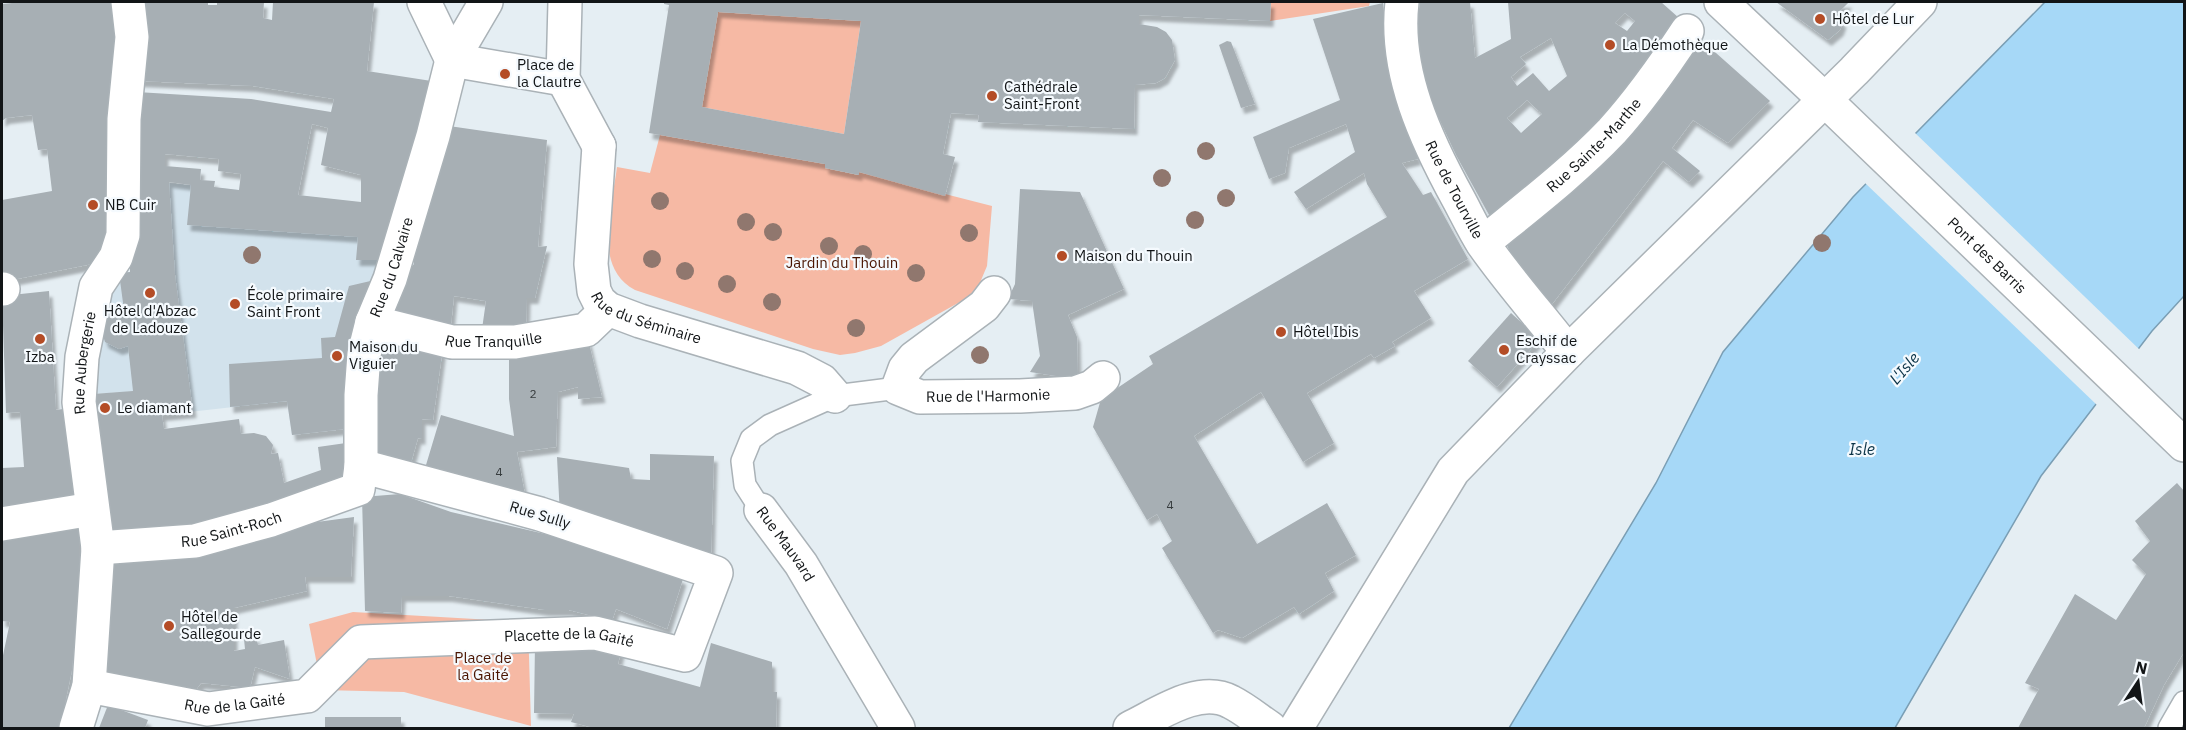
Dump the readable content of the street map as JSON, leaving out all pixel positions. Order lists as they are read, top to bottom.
{
  "streets": {
    "street": [
      "Rue Sainte-Marthe",
      "Rue de Tourville",
      "Pont des Barris",
      "Rue du Calvaire",
      "Rue du Séminaire",
      "Rue Tranquille",
      "Rue Aubergerie",
      "Rue de l'Harmonie",
      "Rue Sully",
      "Rue Saint-Roch",
      "Rue Mauvard",
      "Placette de la Gaité",
      "Rue de la Gaité"
    ]
  },
  "crossings": [
    ["Rue Sainte-Marthe", "Rue de Tourville"],
    ["Rue du Calvaire", "Rue Tranquille"],
    ["Rue du Calvaire", "Rue Sully"],
    ["Rue du Calvaire", "Rue Saint-Roch"],
    ["Rue du Séminaire", "Rue Tranquille"],
    ["Rue du Séminaire", "Rue de l'Harmonie"],
    ["Rue du Séminaire", "Rue Mauvard"],
    ["Rue Aubergerie", "Rue Saint-Roch"],
    ["Rue Aubergerie", "Rue de la Gaité"],
    ["Rue de l'Harmonie", "Rue Mauvard"],
    ["Rue Sully", "Rue Saint-Roch"],
    ["Rue Sully", "Placette de la Gaité"],
    ["Placette de la Gaité", "Rue de la Gaité"]
  ],
  "water": ["L'Isle", "Isle"],
  "parks": ["Jardin du Thouin", "Place de la Gaité"],
  "places": [
    "Hôtel de Lur",
    "La Démothèque",
    "Place de la Clautre",
    "Cathédrale Saint-Front",
    "NB Cuir",
    "Maison du Thouin",
    "Hôtel d'Abzac de Ladouze",
    "École primaire Saint Front",
    "Hôtel Ibis",
    "Izba",
    "Eschif de Crayssac",
    "Maison du Viguier",
    "Le diamant",
    "Hôtel de Sallegourde"
  ],
  "house_numbers": ["2", "4", "4"],
  "north": "top"
}
